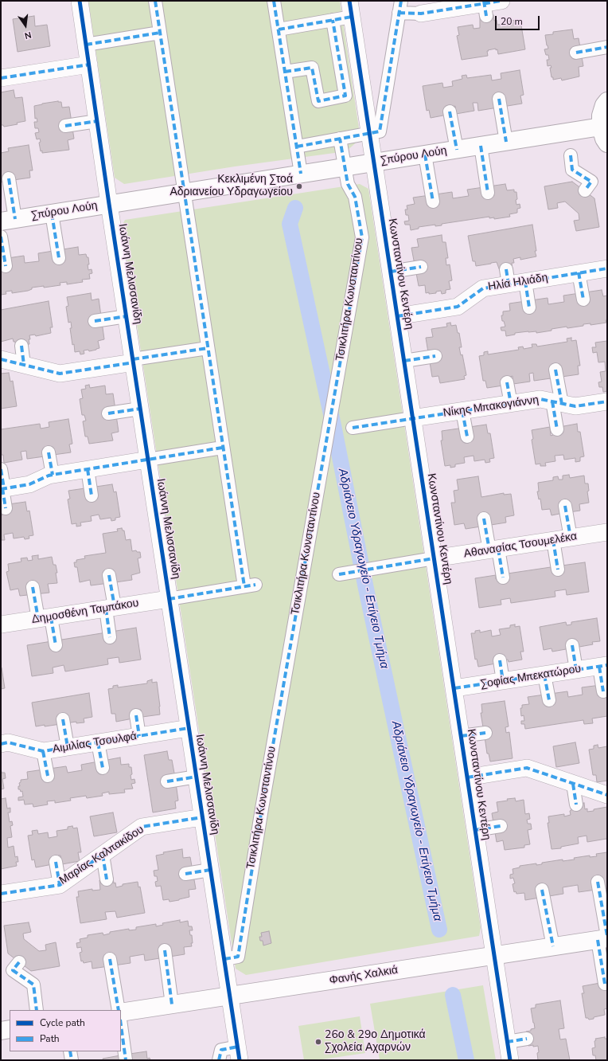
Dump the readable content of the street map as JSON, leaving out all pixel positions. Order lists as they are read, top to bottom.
{
  "streets": {
    "street": [
      "Σπύρου Λούη",
      "Ιωάννη Μελισσανίδη",
      "Κωνσταντίνου Κεντέρη",
      "Ηλία Ηλιάδη",
      "Τσικλιτήρα Κωνσταντίνου",
      "Νίκης Μπακογιάννη",
      "Αθανασίας Τσουμελέκα",
      "Δημοσθένη Ταμπάκου",
      "Σοφίας Μπεκατώρου",
      "Αιμιλίας Τσουλφά",
      "Μαρίας Καλπακίδου",
      "Φανής Χαλκιά"
    ]
  },
  "crossings": [
    ["Σπύρου Λούη", "Ιωάννη Μελισσανίδη"],
    ["Σπύρου Λούη", "Κωνσταντίνου Κεντέρη"],
    ["Σπύρου Λούη", "Τσικλιτήρα Κωνσταντίνου"],
    ["Ιωάννη Μελισσανίδη", "Τσικλιτήρα Κωνσταντίνου"],
    ["Ιωάννη Μελισσανίδη", "Δημοσθένη Ταμπάκου"],
    ["Ιωάννη Μελισσανίδη", "Αιμιλίας Τσουλφά"],
    ["Ιωάννη Μελισσανίδη", "Μαρίας Καλπακίδου"],
    ["Ιωάννη Μελισσανίδη", "Φανής Χαλκιά"],
    ["Κωνσταντίνου Κεντέρη", "Ηλία Ηλιάδη"],
    ["Κωνσταντίνου Κεντέρη", "Νίκης Μπακογιάννη"],
    ["Κωνσταντίνου Κεντέρη", "Αθανασίας Τσουμελέκα"],
    ["Κωνσταντίνου Κεντέρη", "Σοφίας Μπεκατώρου"],
    ["Κωνσταντίνου Κεντέρη", "Φανής Χαλκιά"]
  ],
  "water": ["Αδριάνειο Υδραγωγείο - Επίγειο Τμήμα"],
  "places": ["Κεκλιμένη Στοά Αδριανείου Υδραγωγείου", "26ο & 29ο Δημοτικά Σχολεία Αχαρνών"],
  "legend": ["Cycle path", "Path"],
  "scale_bar": "20 m",
  "north": "bottom"
}
